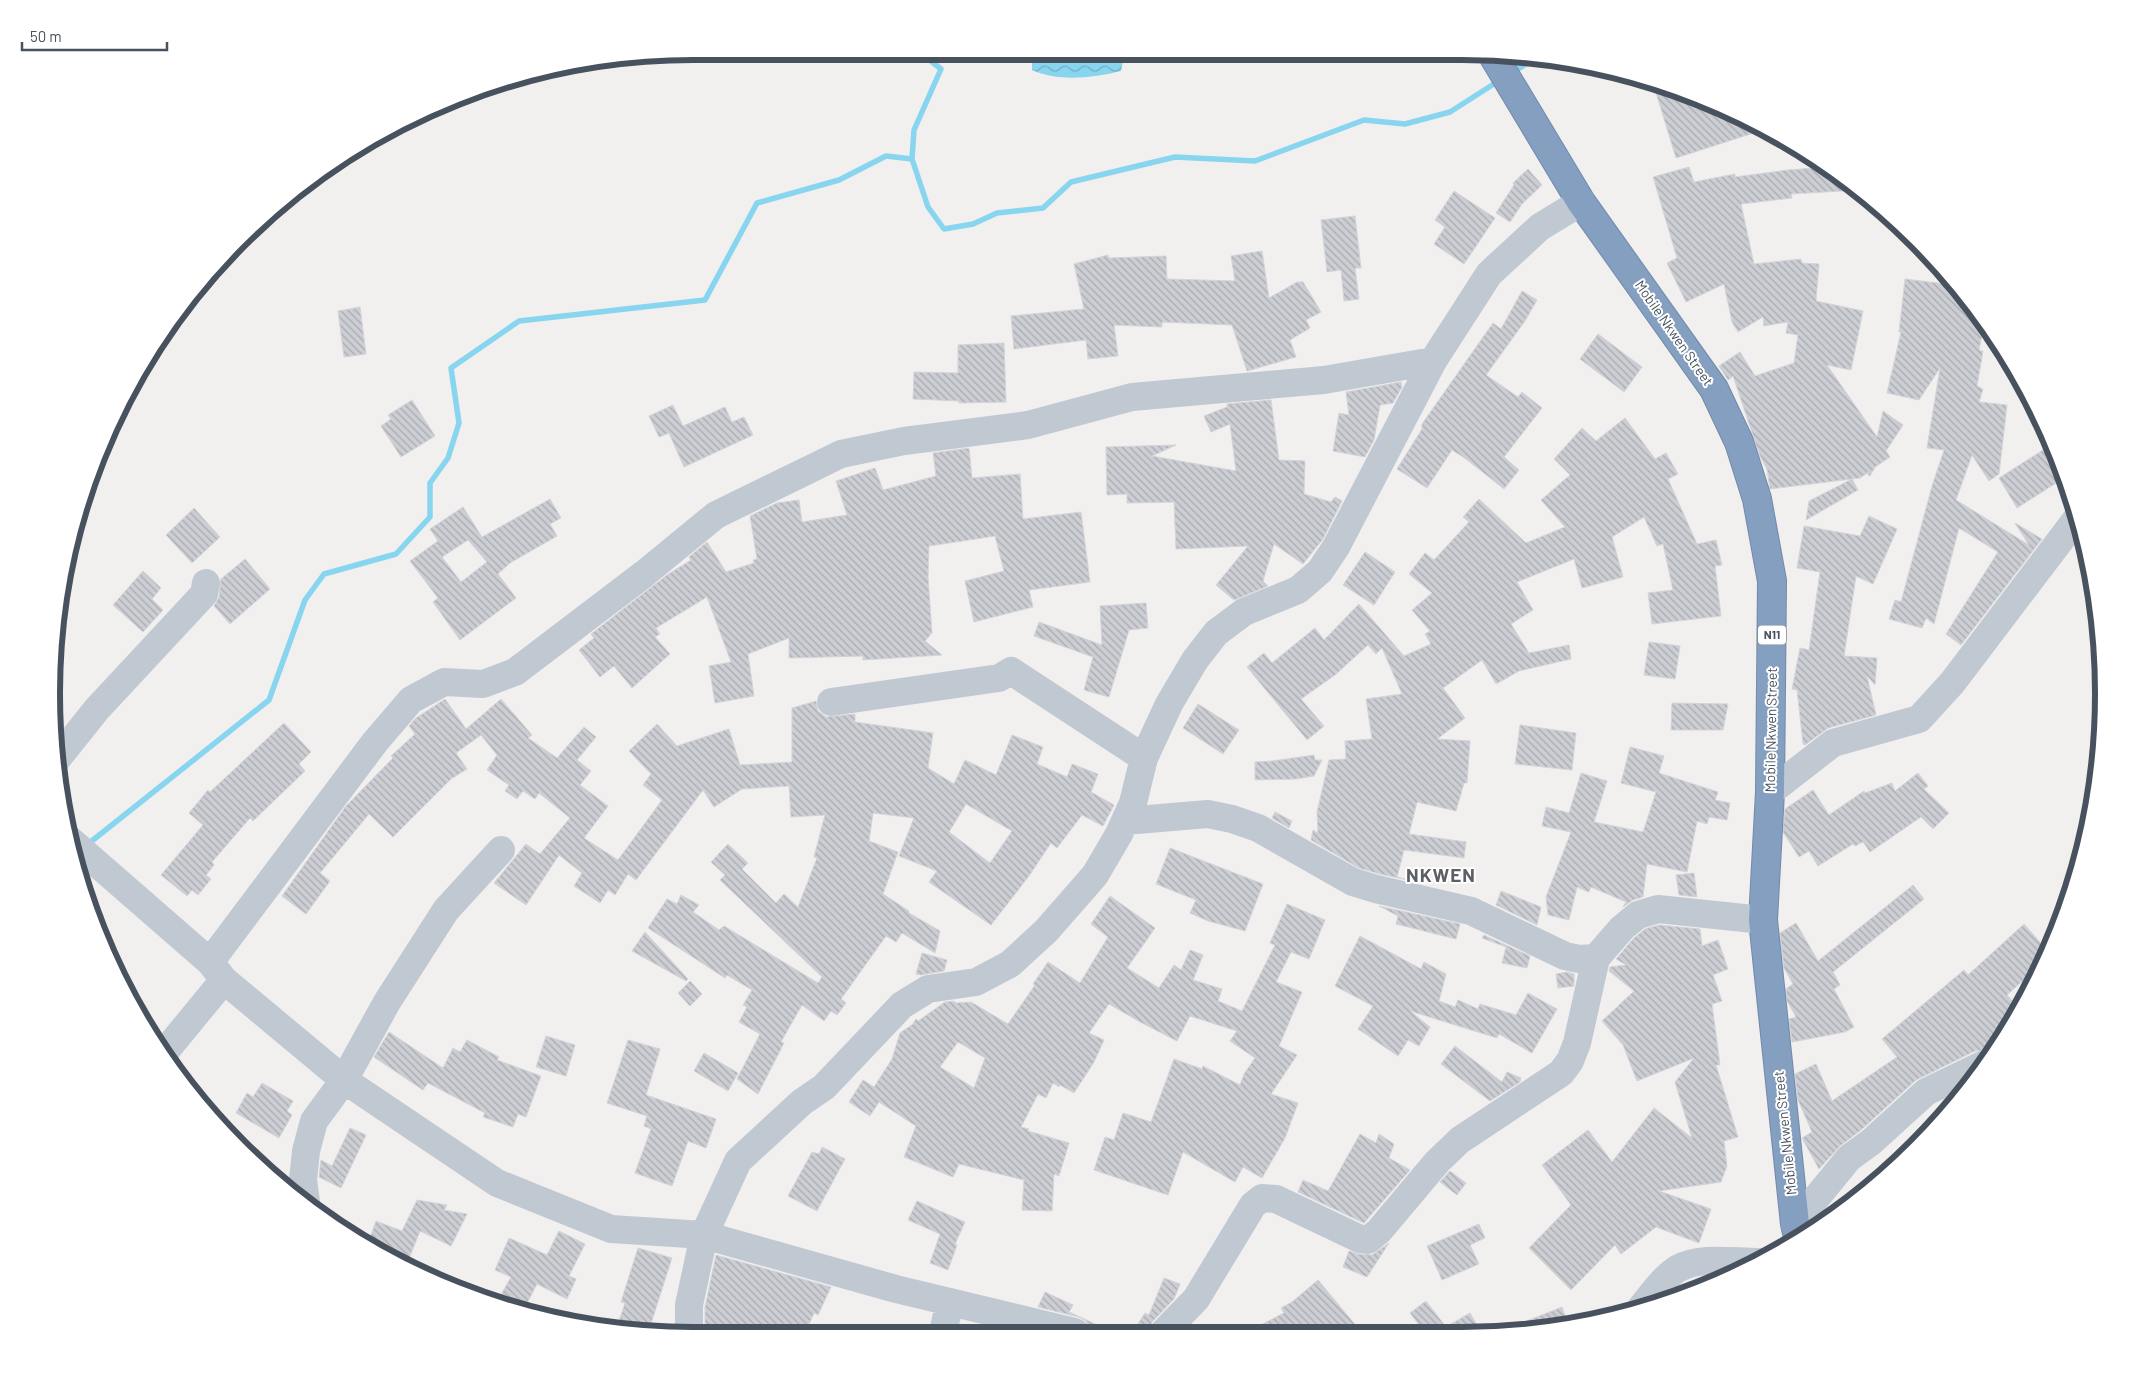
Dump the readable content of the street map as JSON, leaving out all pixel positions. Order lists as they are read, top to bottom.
{
  "streets": {
    "highway": ["Mobile Nkwen Street", "N11"]
  },
  "districts": ["NKWEN"],
  "scale_bar": "50 m"
}
